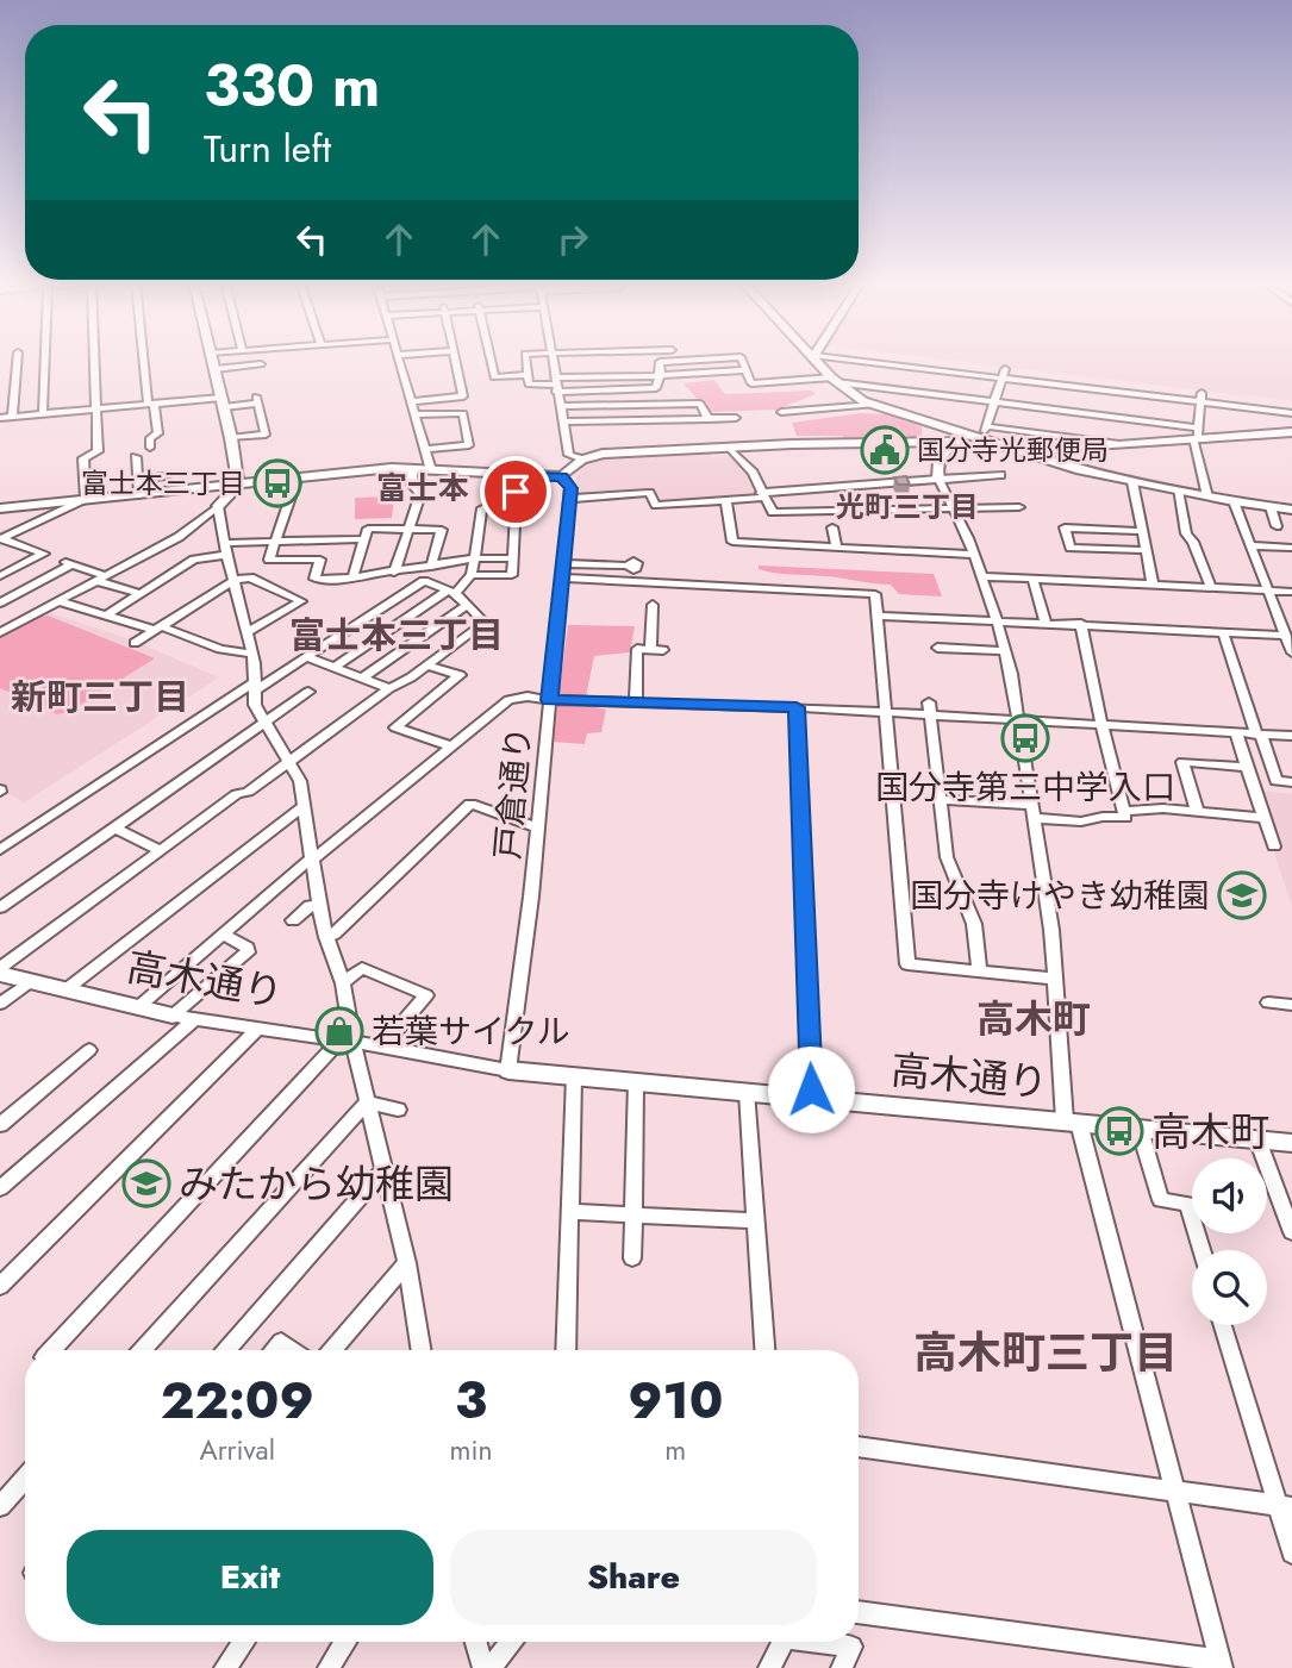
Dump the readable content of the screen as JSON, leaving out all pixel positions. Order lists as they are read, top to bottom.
{
  "streets": {
    "street": ["戸倉通り", "高木通り"]
  },
  "crossings": [
    ["戸倉通り", "高木通り"]
  ],
  "districts": [
    "富士本",
    "光町三丁目",
    "富士本三丁目",
    "新町三丁目",
    "高木町",
    "高木町三丁目"
  ],
  "places": {
    "public building": ["国分寺光郵便局"],
    "bus stop": ["富士本三丁目", "国分寺第三中学入口", "高木町"],
    "school or university": ["国分寺けやき幼稚園", "みたから幼稚園"],
    "shop": ["若葉サイクル"]
  },
  "page": {
    "turn": ["330 m", "Turn left"],
    "eta": [
      "22:09",
      "Arrival",
      "3",
      "min",
      "910",
      "m"
    ],
    "buttons": ["Exit", "Share"]
  }
}
